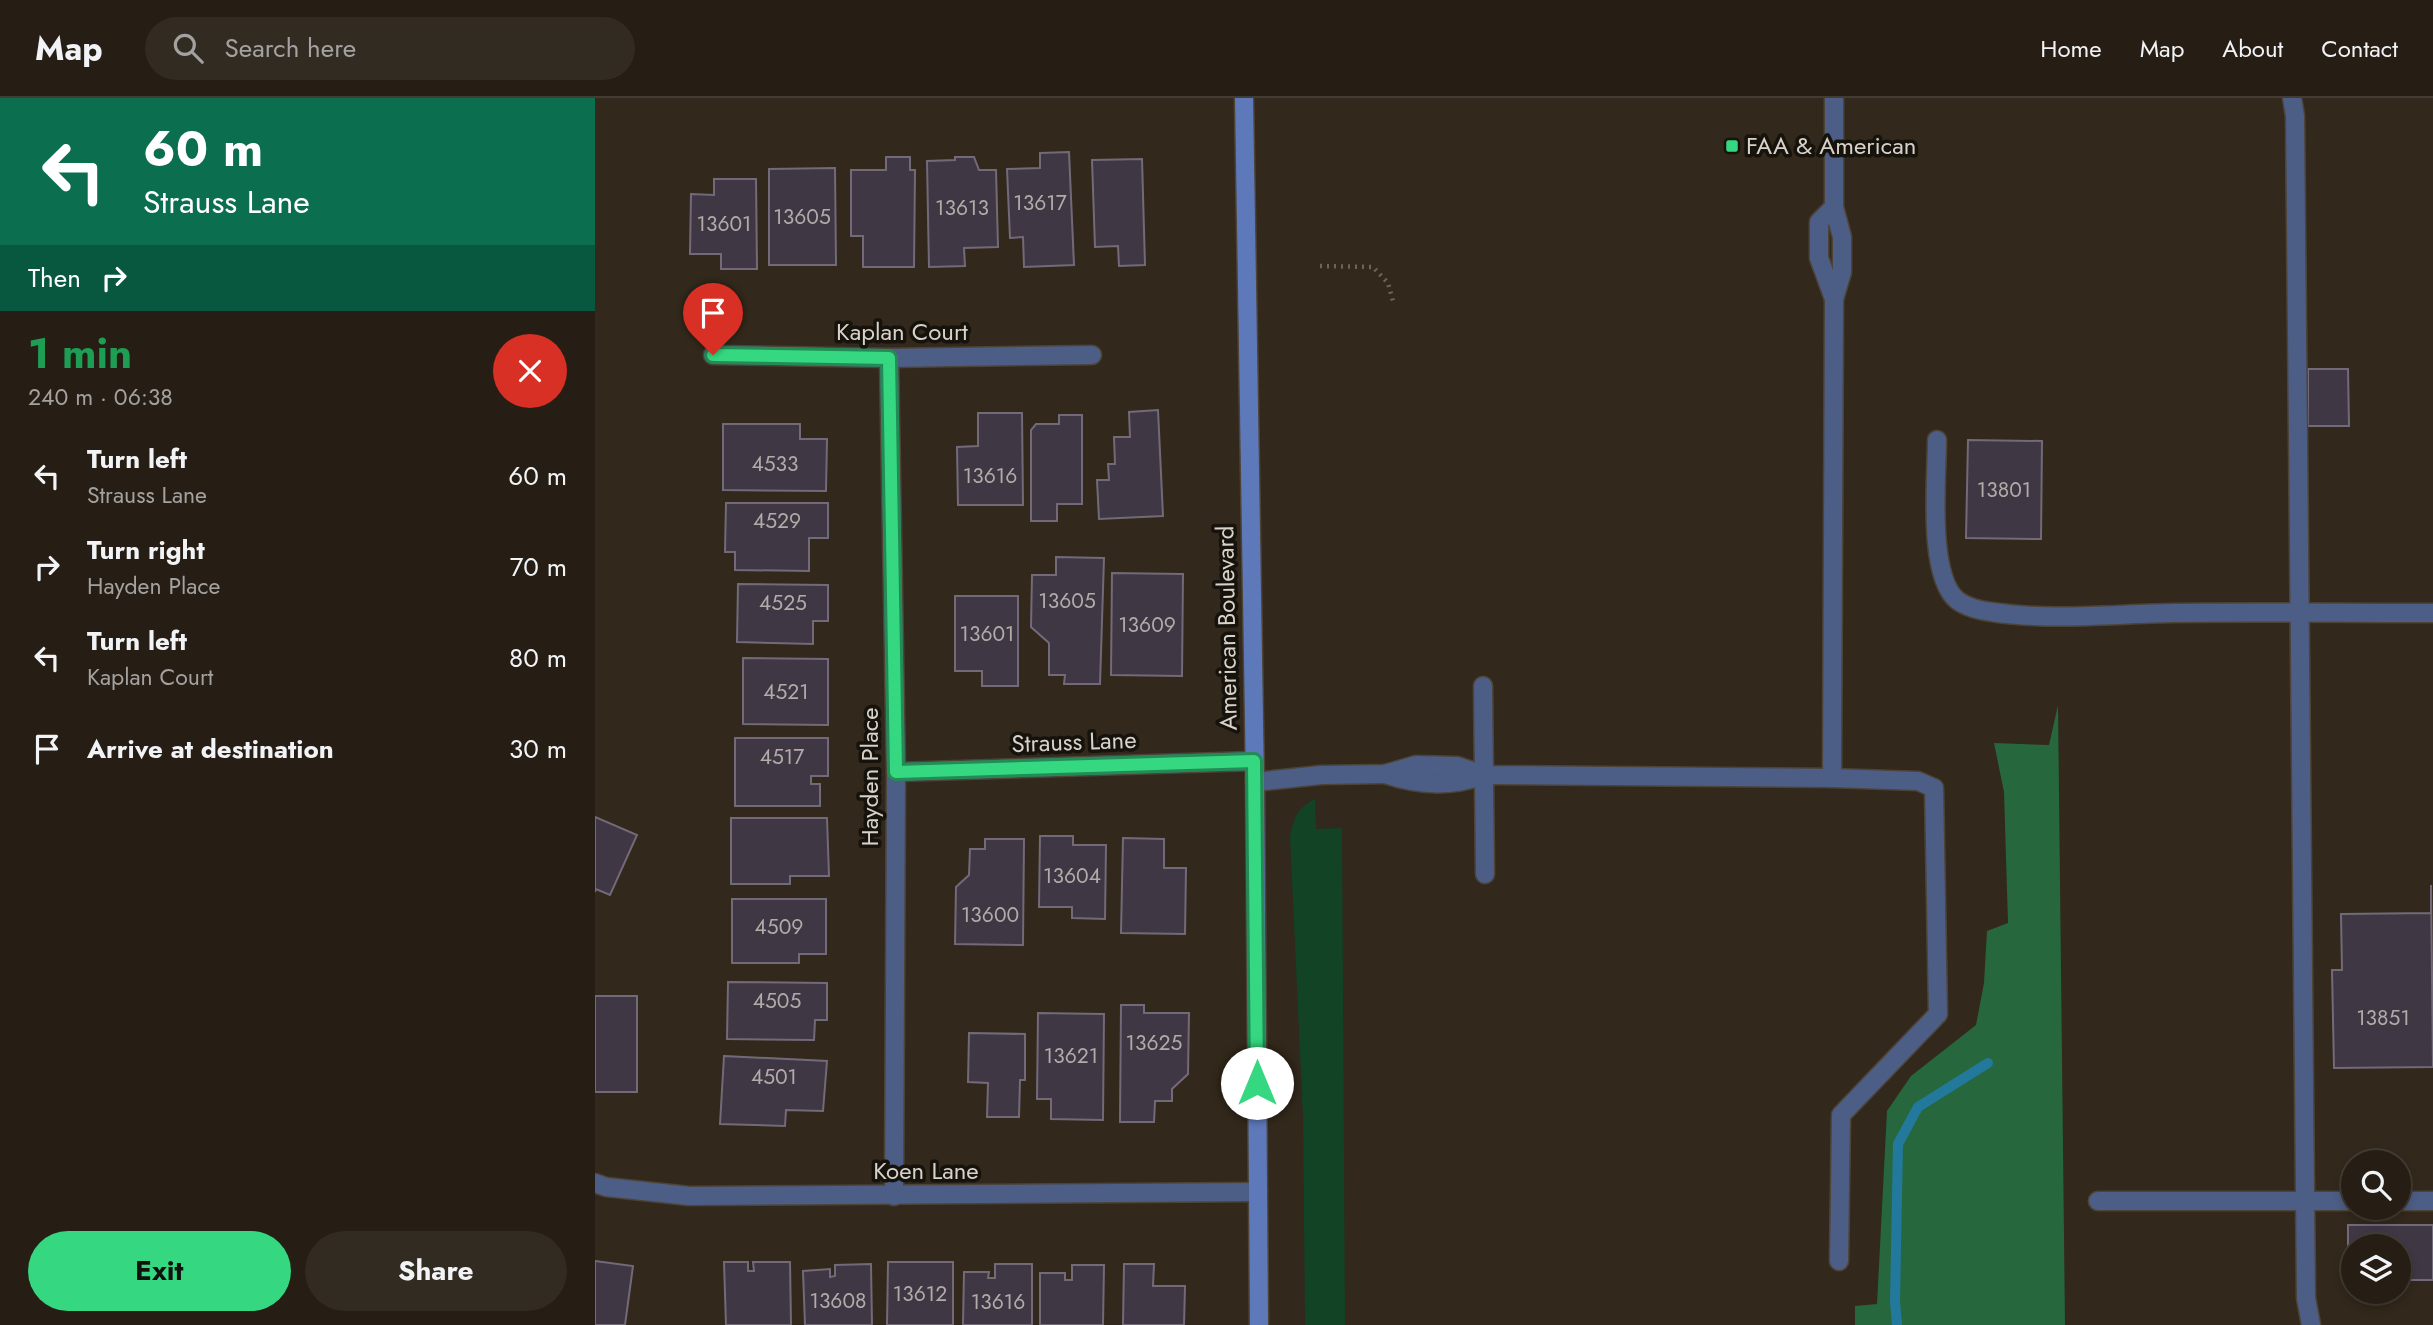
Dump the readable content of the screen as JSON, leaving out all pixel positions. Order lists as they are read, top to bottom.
{
  "streets": {
    "street": [
      "Kaplan Court",
      "American Boulevard",
      "Strauss Lane",
      "Hayden Place",
      "Koen Lane"
    ]
  },
  "crossings": [
    ["Kaplan Court", "Hayden Place"],
    ["American Boulevard", "Strauss Lane"],
    ["American Boulevard", "Koen Lane"],
    ["Strauss Lane", "Hayden Place"],
    ["Hayden Place", "Koen Lane"]
  ],
  "places": {
    "transit": ["FAA & American"]
  },
  "house_numbers": [
    "13617",
    "13613",
    "13605",
    "13601",
    "4533",
    "13616",
    "13801",
    "4529",
    "13605",
    "4525",
    "13609",
    "13601",
    "4521",
    "4517",
    "13604",
    "13600",
    "4509",
    "4505",
    "13851",
    "13625",
    "13621",
    "4501",
    "13612",
    "13608",
    "13616"
  ],
  "page": {
    "header": "Map",
    "search": "Search here",
    "nav": [
      "Home",
      "Map",
      "About",
      "Contact"
    ],
    "turn": ["60 m", "Strauss Lane"],
    "then": "Then",
    "heading": ["1 min", "240 m · 06:38"],
    "list": [
      {
        "name": "Turn left",
        "note": "Strauss Lane",
        "value": "60 m"
      },
      {
        "name": "Turn right",
        "note": "Hayden Place",
        "value": "70 m"
      },
      {
        "name": "Turn left",
        "note": "Kaplan Court",
        "value": "80 m"
      },
      {
        "name": "Arrive at destination",
        "value": "30 m"
      }
    ],
    "buttons": ["Exit", "Share"]
  }
}
